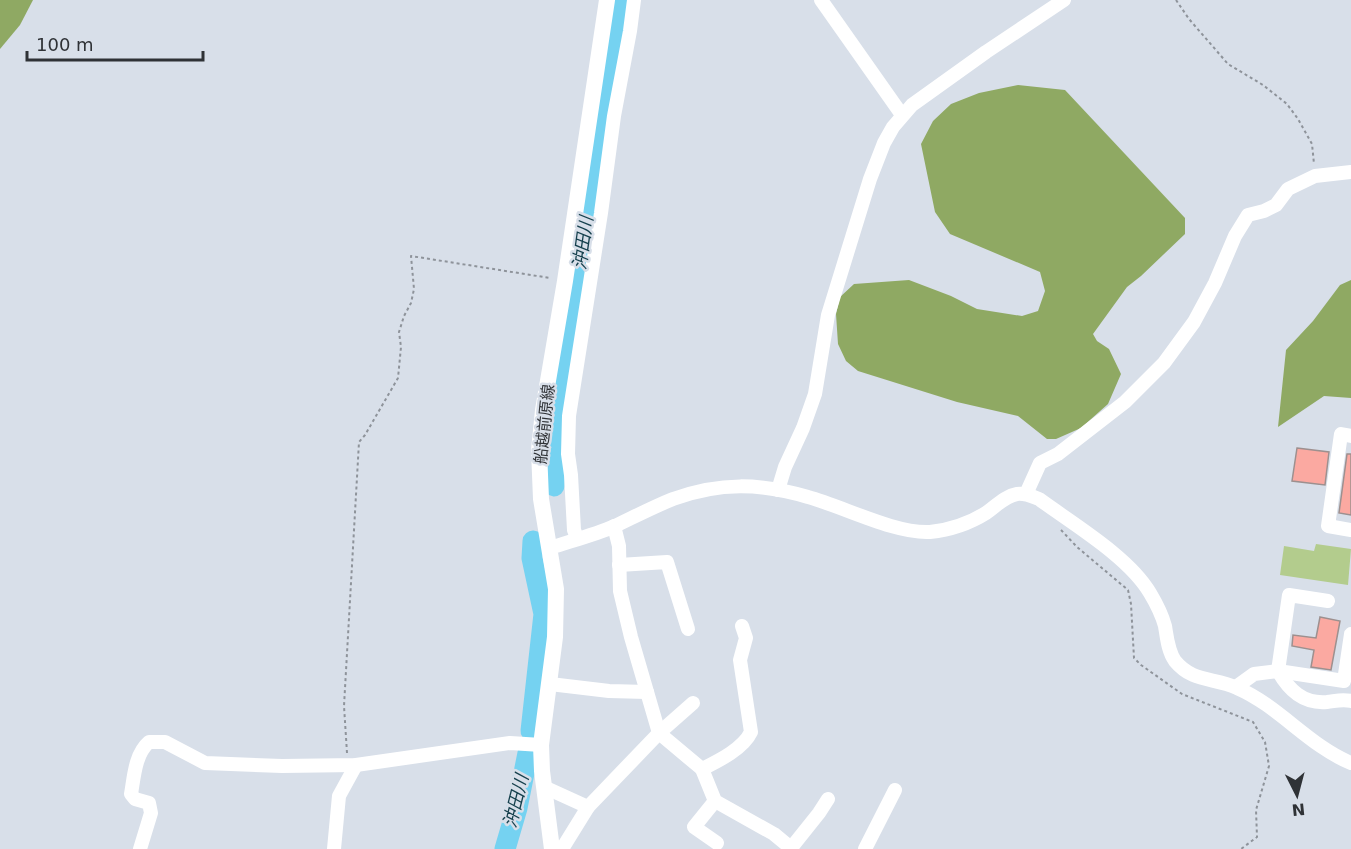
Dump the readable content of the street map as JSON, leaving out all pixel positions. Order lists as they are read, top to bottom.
{
  "streets": {
    "main road": ["船越前原線"]
  },
  "water": ["沖田川"],
  "scale_bar": "100 m",
  "north": "bottom"
}
